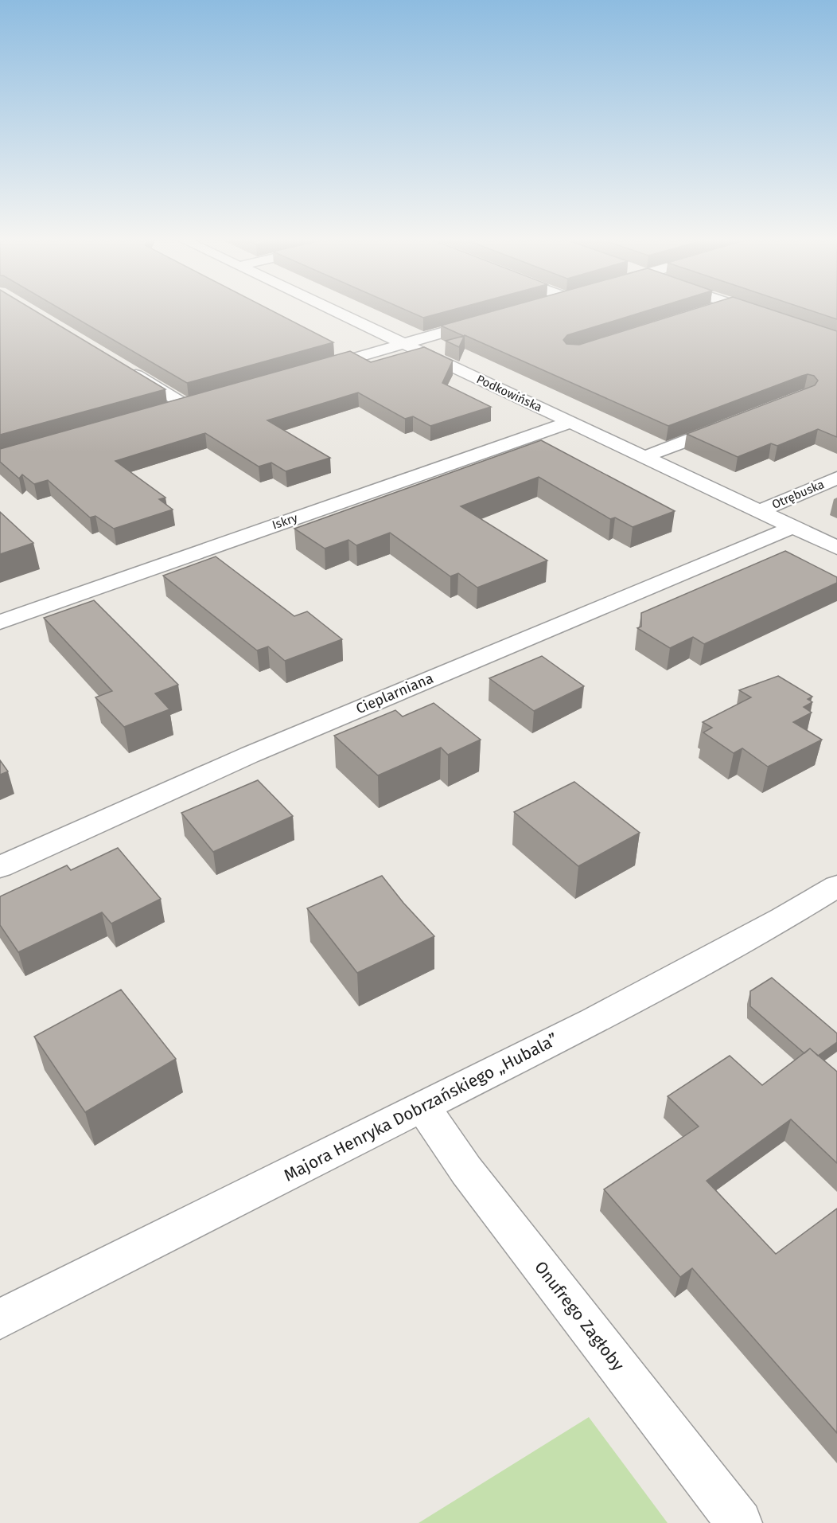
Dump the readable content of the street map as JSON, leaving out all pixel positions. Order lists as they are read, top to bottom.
{
  "streets": {
    "street": [
      "Podkowińska",
      "Otrębuska",
      "Iskry",
      "Cieplarniana",
      "Majora Henryka Dobrzańskiego „Hubala”",
      "Onufrego Zagłoby"
    ]
  },
  "crossings": [
    ["Podkowińska", "Otrębuska"],
    ["Podkowińska", "Iskry"],
    ["Podkowińska", "Cieplarniana"],
    ["Majora Henryka Dobrzańskiego „Hubala”", "Onufrego Zagłoby"]
  ]
}
